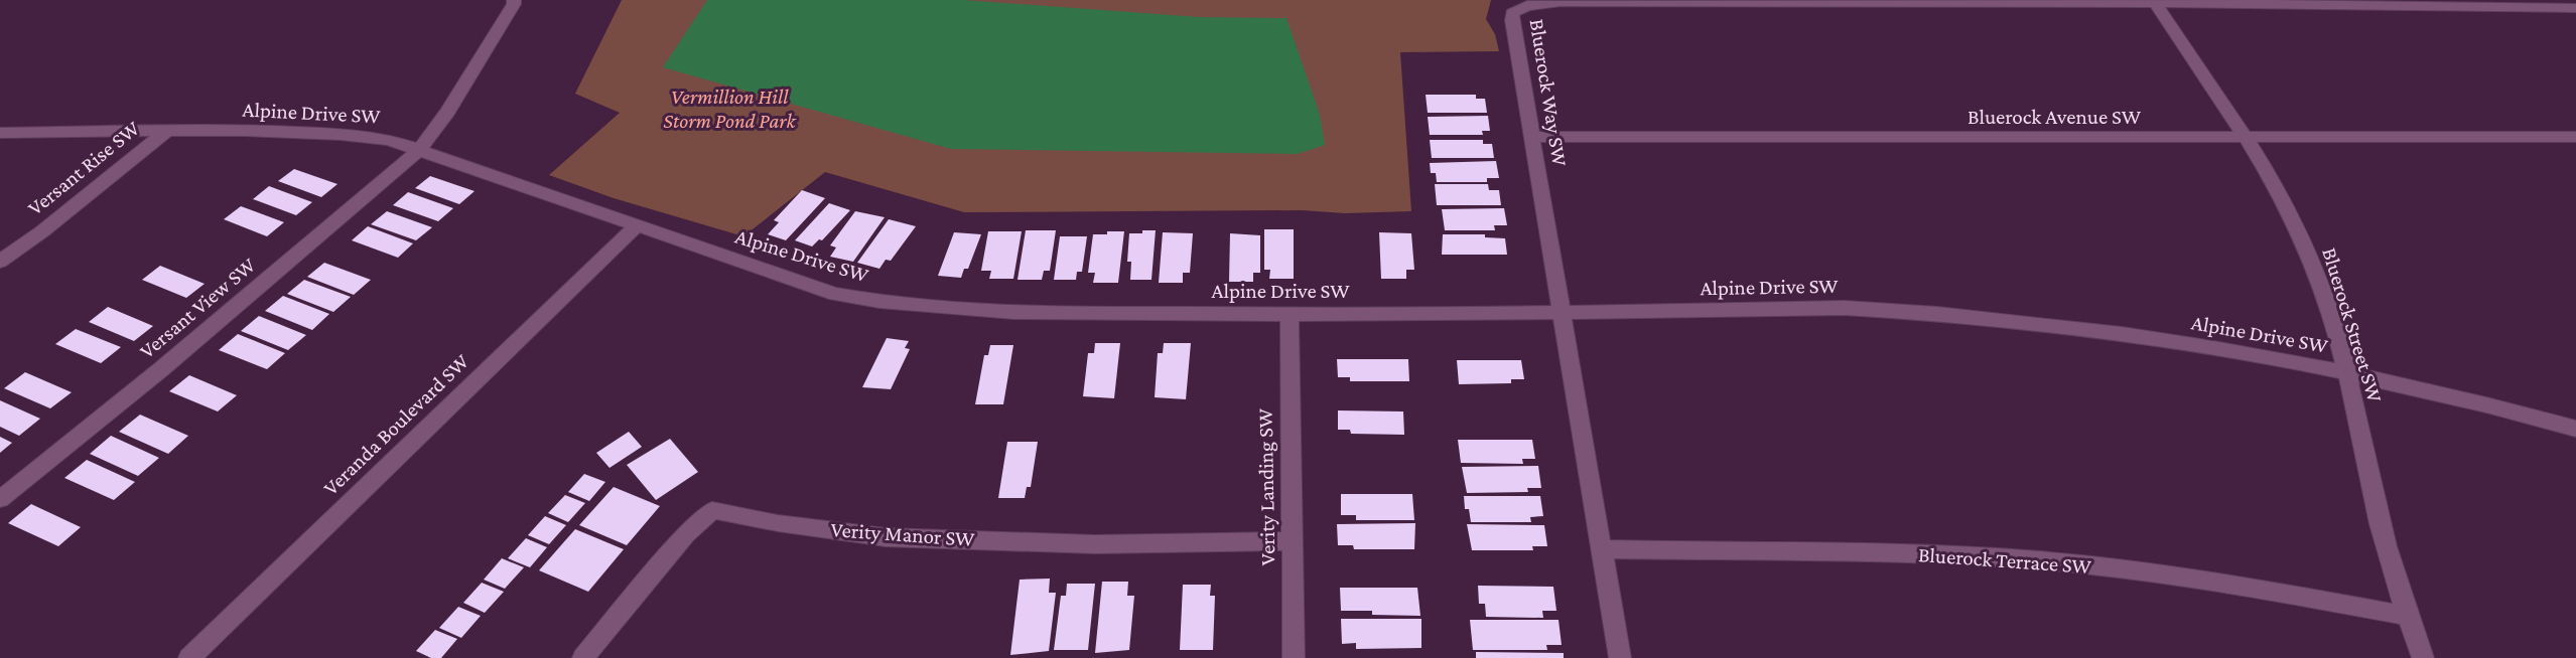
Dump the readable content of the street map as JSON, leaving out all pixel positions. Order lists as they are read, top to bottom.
{
  "streets": {
    "street": [
      "Bluerock Way SW",
      "Alpine Drive SW",
      "Bluerock Avenue SW",
      "Versant Rise SW",
      "Versant View SW",
      "Bluerock Street SW",
      "Veranda Boulevard SW",
      "Verity Landing SW",
      "Verity Manor SW",
      "Bluerock Terrace SW"
    ]
  },
  "crossings": [
    ["Bluerock Way SW", "Alpine Drive SW"],
    ["Bluerock Way SW", "Bluerock Avenue SW"],
    ["Bluerock Way SW", "Bluerock Street SW"],
    ["Bluerock Way SW", "Bluerock Terrace SW"],
    ["Alpine Drive SW", "Versant Rise SW"],
    ["Alpine Drive SW", "Versant View SW"],
    ["Alpine Drive SW", "Bluerock Street SW"],
    ["Alpine Drive SW", "Veranda Boulevard SW"],
    ["Alpine Drive SW", "Verity Landing SW"],
    ["Bluerock Avenue SW", "Bluerock Street SW"],
    ["Bluerock Street SW", "Bluerock Terrace SW"],
    ["Verity Landing SW", "Verity Manor SW"]
  ],
  "parks": ["Vermillion Hill Storm Pond Park"]
}
